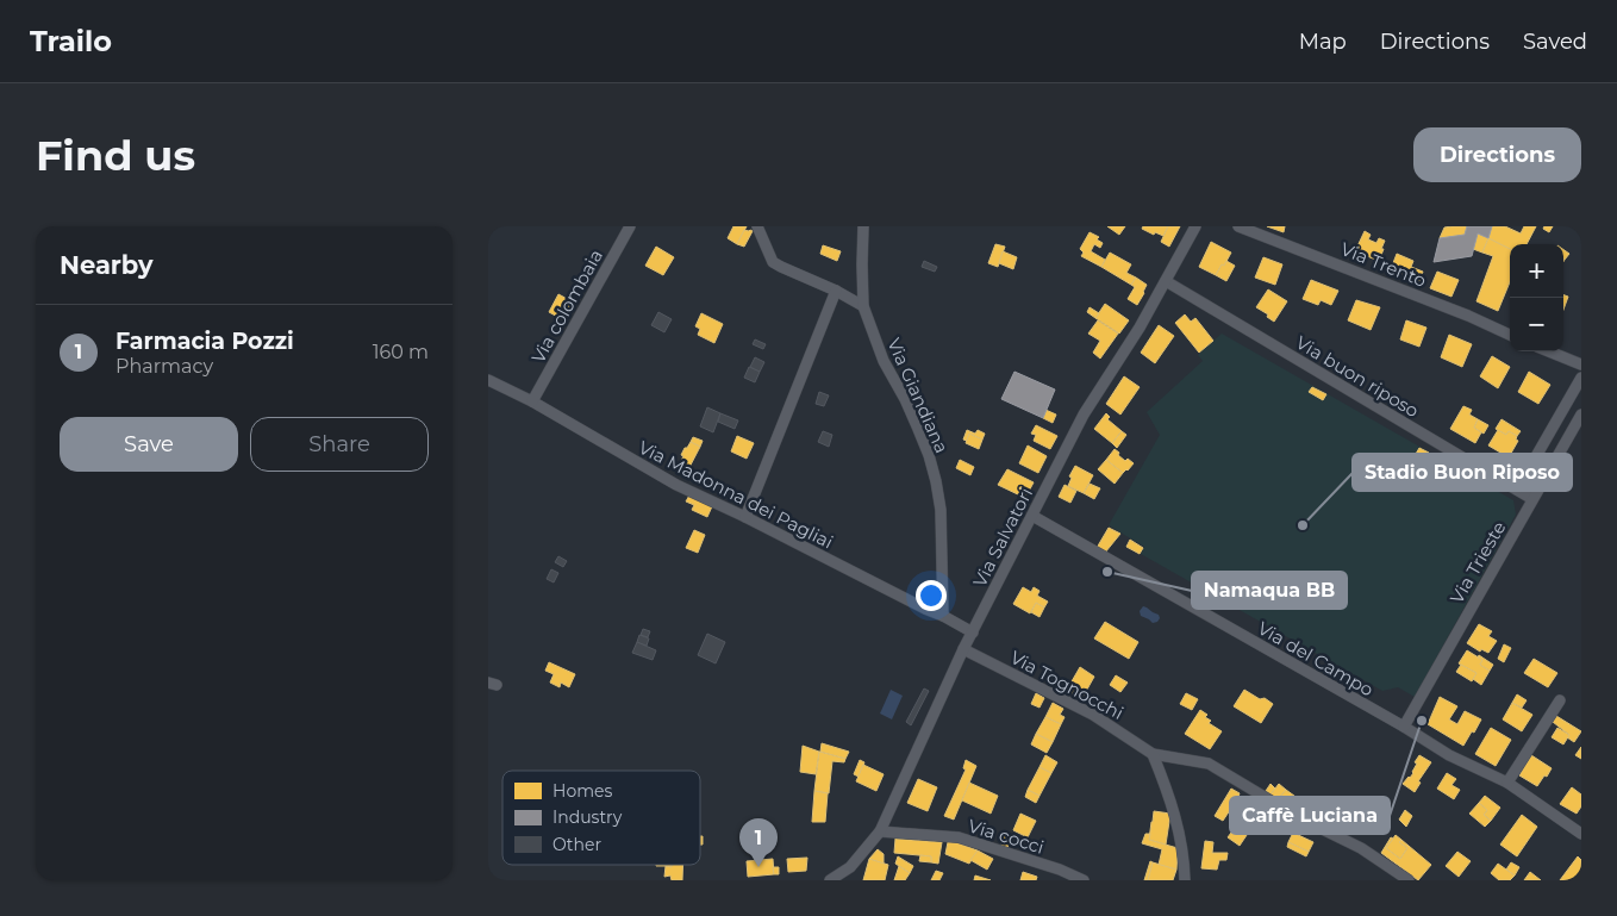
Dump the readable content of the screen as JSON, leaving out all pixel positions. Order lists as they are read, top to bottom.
{
  "streets": {
    "street": [
      "Via Trento",
      "Via colombaia",
      "Via buon riposo",
      "Via Giandiana",
      "Via Madonna dei Pagliai",
      "Via Salvatori",
      "Via Trieste",
      "Via del Campo",
      "Via Tognocchi",
      "Via cocci"
    ]
  },
  "crossings": [
    ["Via colombaia", "Via Madonna dei Pagliai"],
    ["Via buon riposo", "Via Salvatori"],
    ["Via buon riposo", "Via Trieste"],
    ["Via Giandiana", "Via Madonna dei Pagliai"],
    ["Via Madonna dei Pagliai", "Via Salvatori"],
    ["Via Salvatori", "Via del Campo"],
    ["Via Salvatori", "Via Tognocchi"],
    ["Via Salvatori", "Via cocci"],
    ["Via Trieste", "Via del Campo"]
  ],
  "places": ["Stadio Buon Riposo", "Namaqua BB", "Caffè Luciana"],
  "legend": ["Homes", "Industry", "Other"],
  "page": {
    "header": "Trailo",
    "nav": ["Map", "Directions", "Saved"],
    "buttons": [
      "Directions",
      ["Save", "Share"]
    ],
    "title": "Find us",
    "heading": "Nearby",
    "map_buttons": ["+", "−"],
    "list": [
      {
        "mark": "1",
        "name": "Farmacia Pozzi",
        "note": "Pharmacy",
        "value": "160 m"
      }
    ],
    "pins": "1"
  }
}
